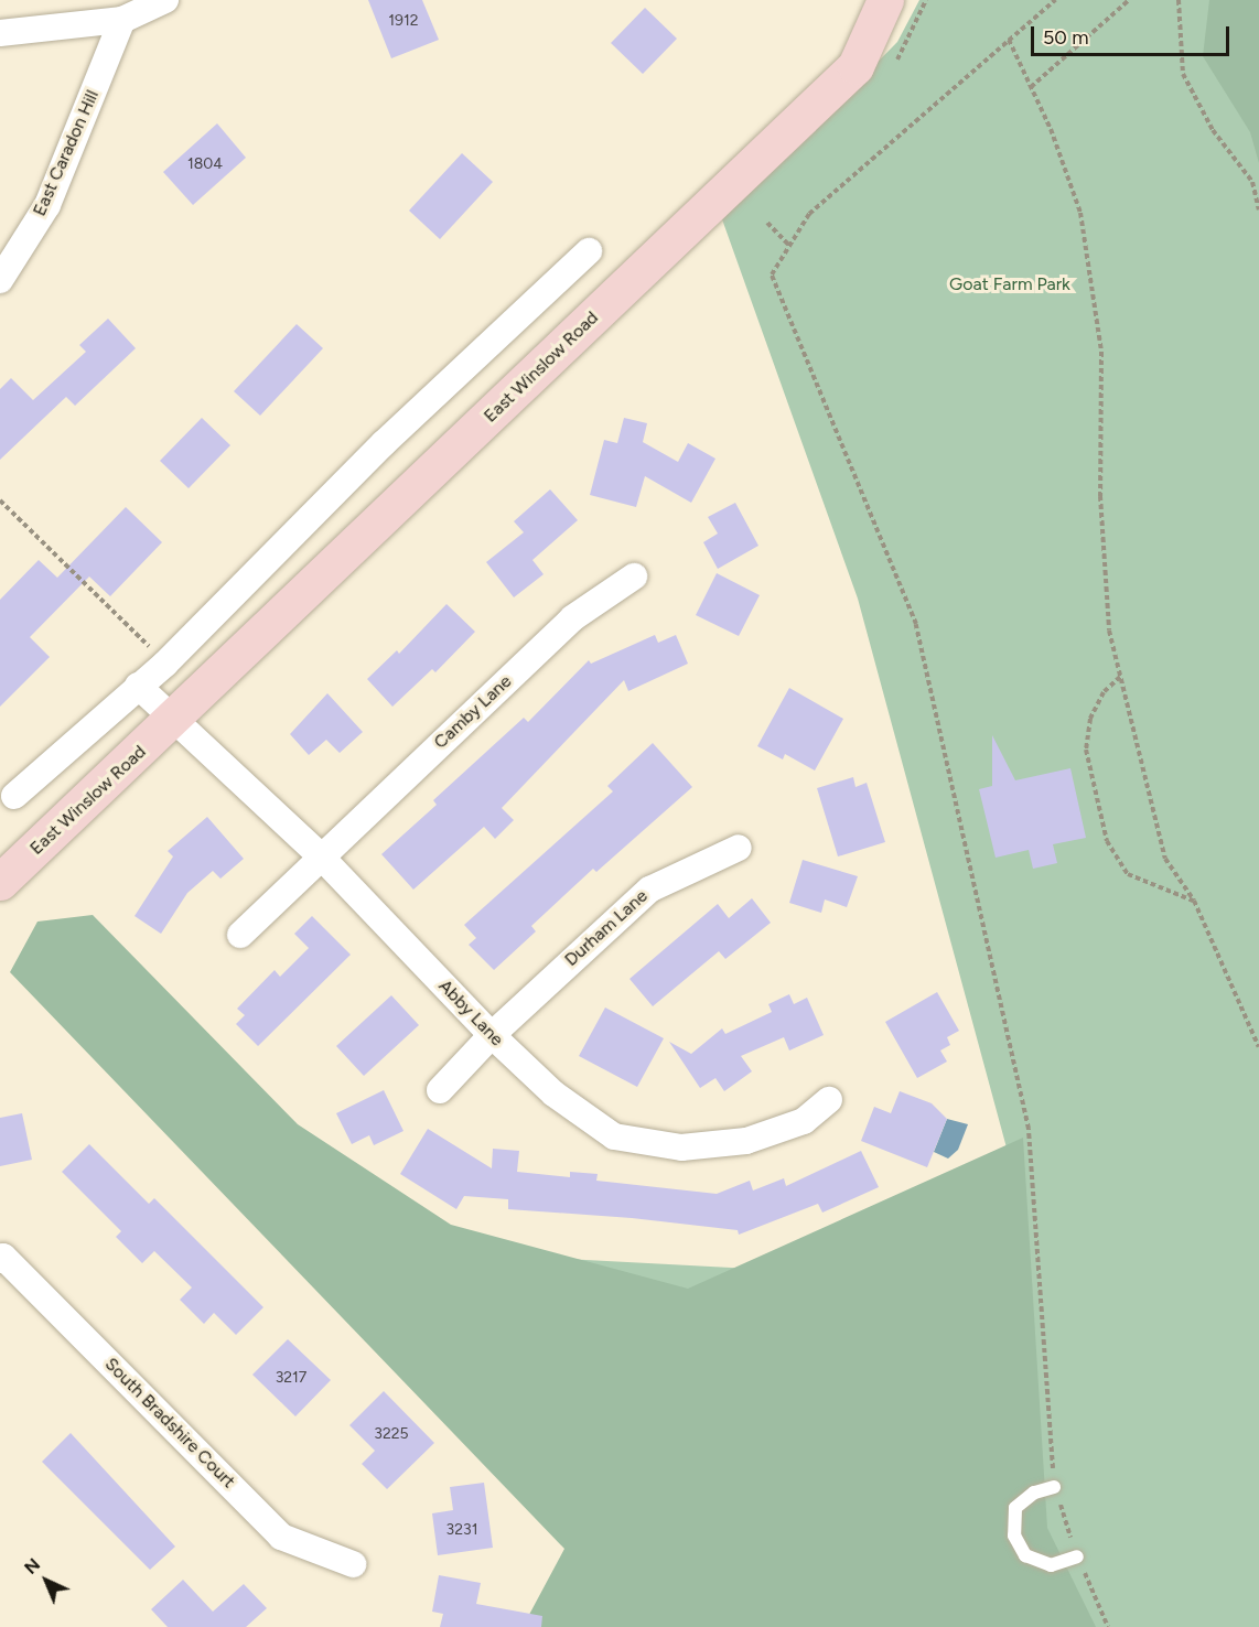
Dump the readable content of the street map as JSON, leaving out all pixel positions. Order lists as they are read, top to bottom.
{
  "streets": {
    "main road": ["East Winslow Road"],
    "street": [
      "East Caradon Hill",
      "Camby Lane",
      "Durham Lane",
      "Abby Lane",
      "South Bradshire Court"
    ]
  },
  "crossings": [
    ["East Winslow Road", "Abby Lane"],
    ["Camby Lane", "Abby Lane"],
    ["Durham Lane", "Abby Lane"]
  ],
  "parks": ["Goat Farm Park"],
  "house_numbers": [
    "1912",
    "1804",
    "3217",
    "3225",
    "3231"
  ],
  "scale_bar": "50 m",
  "north": "top left"
}
